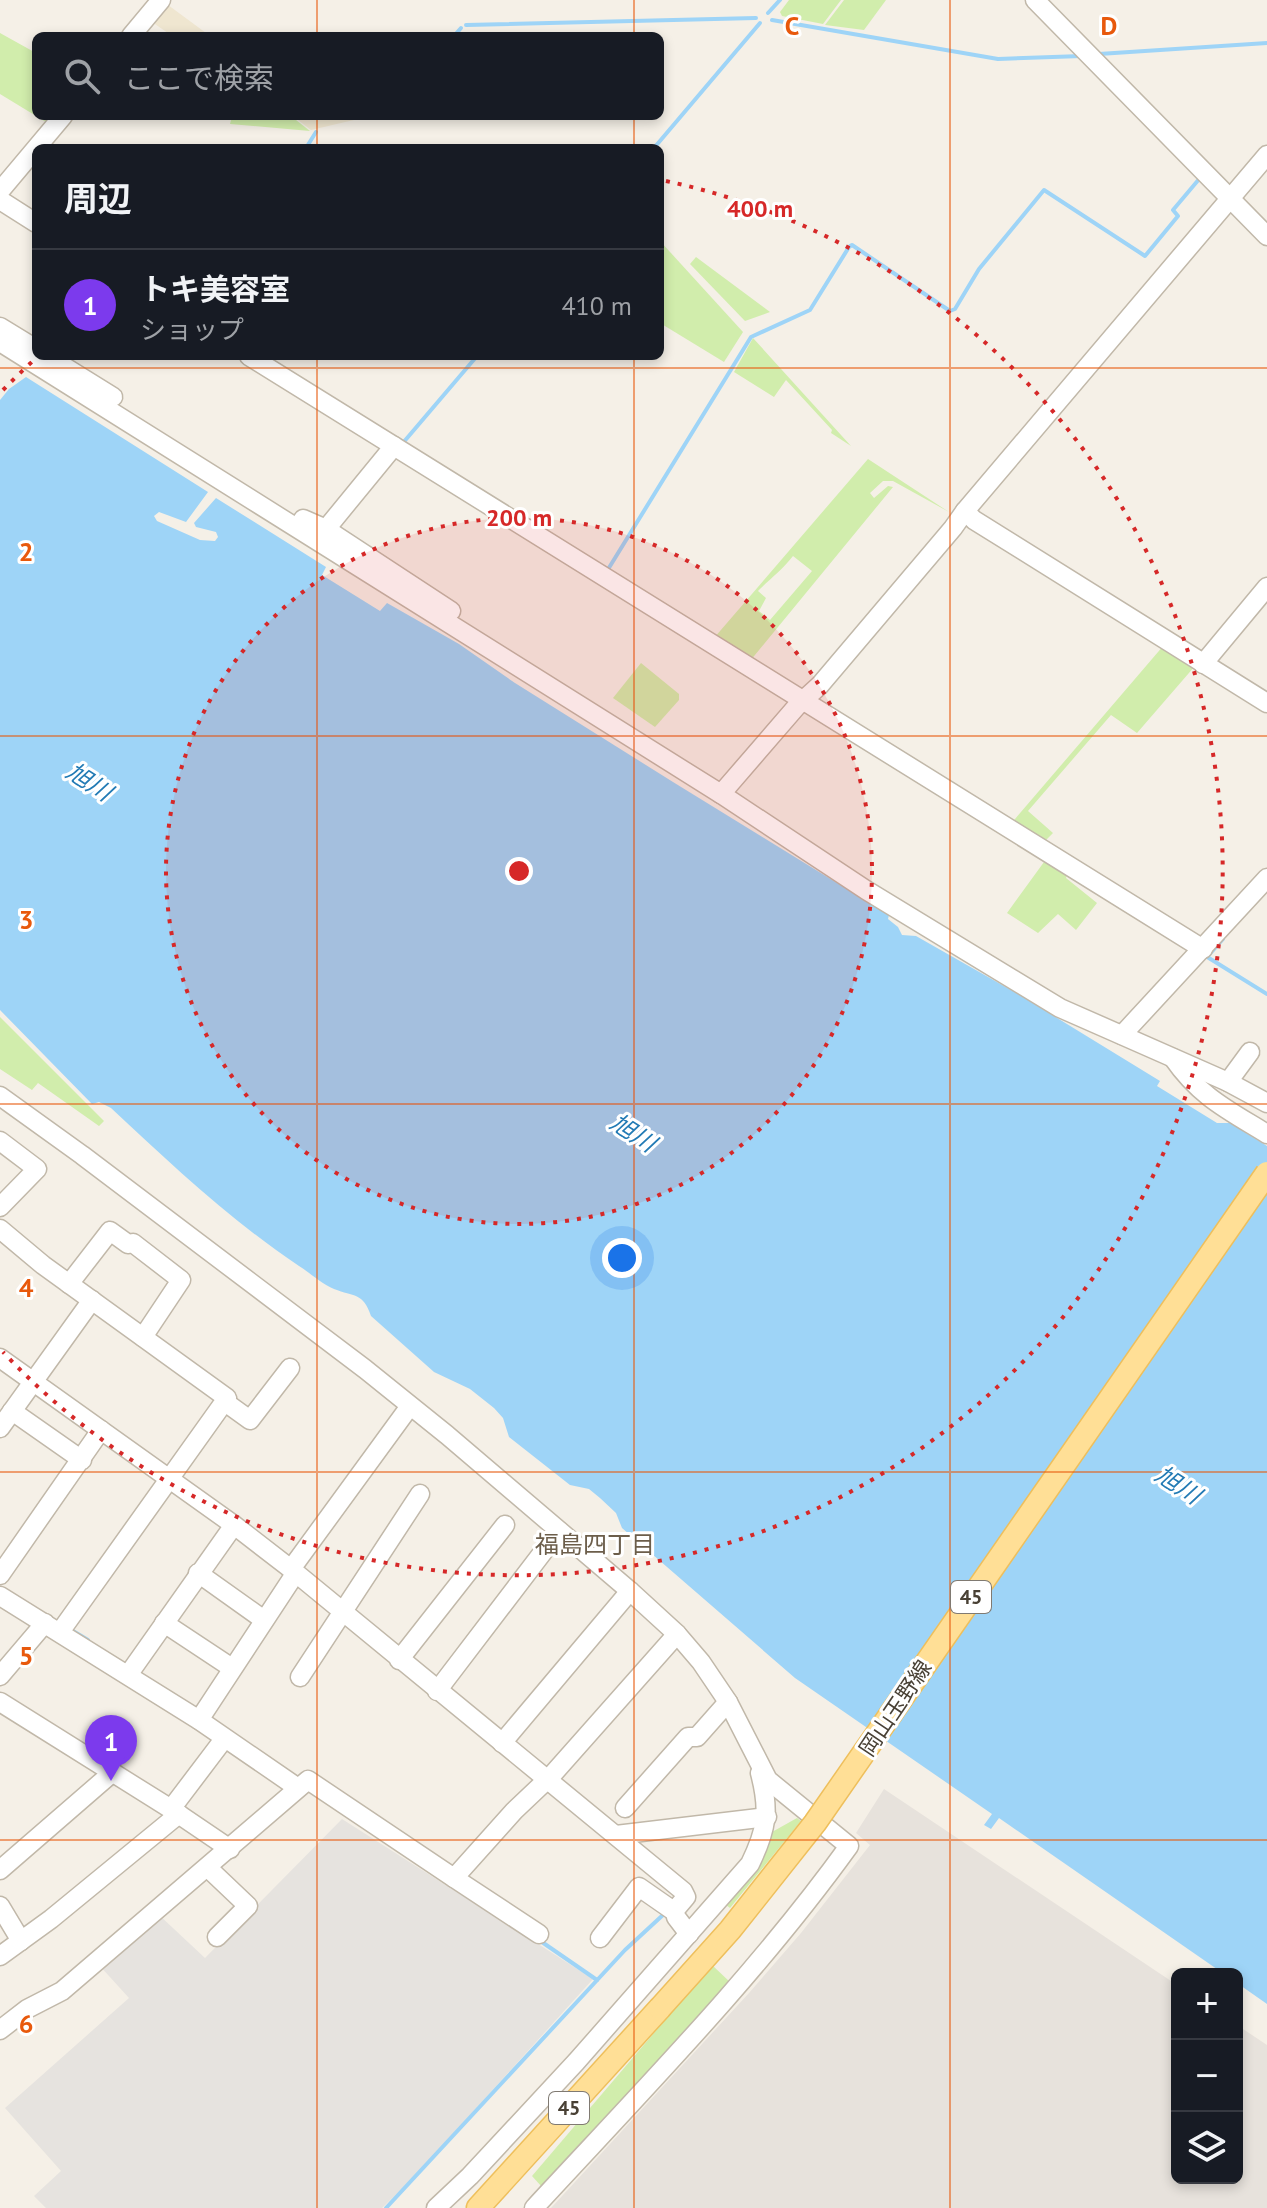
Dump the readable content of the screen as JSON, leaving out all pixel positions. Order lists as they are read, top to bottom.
{
  "streets": {
    "main road": ["45", "岡山玉野線"]
  },
  "districts": ["福島四丁目"],
  "water": ["旭川"],
  "page": {
    "search": "ここで検索",
    "heading": "周辺",
    "list": [
      {
        "mark": "1",
        "name": "トキ美容室",
        "note": "ショップ",
        "value": "410 m"
      }
    ],
    "pins": "1",
    "map_buttons": ["+", "−"]
  },
  "grid": {
    "columns": ["C", "D"],
    "rows": [
      "2",
      "3",
      "4",
      "5",
      "6"
    ]
  },
  "rings": ["400 m", "200 m"]
}
